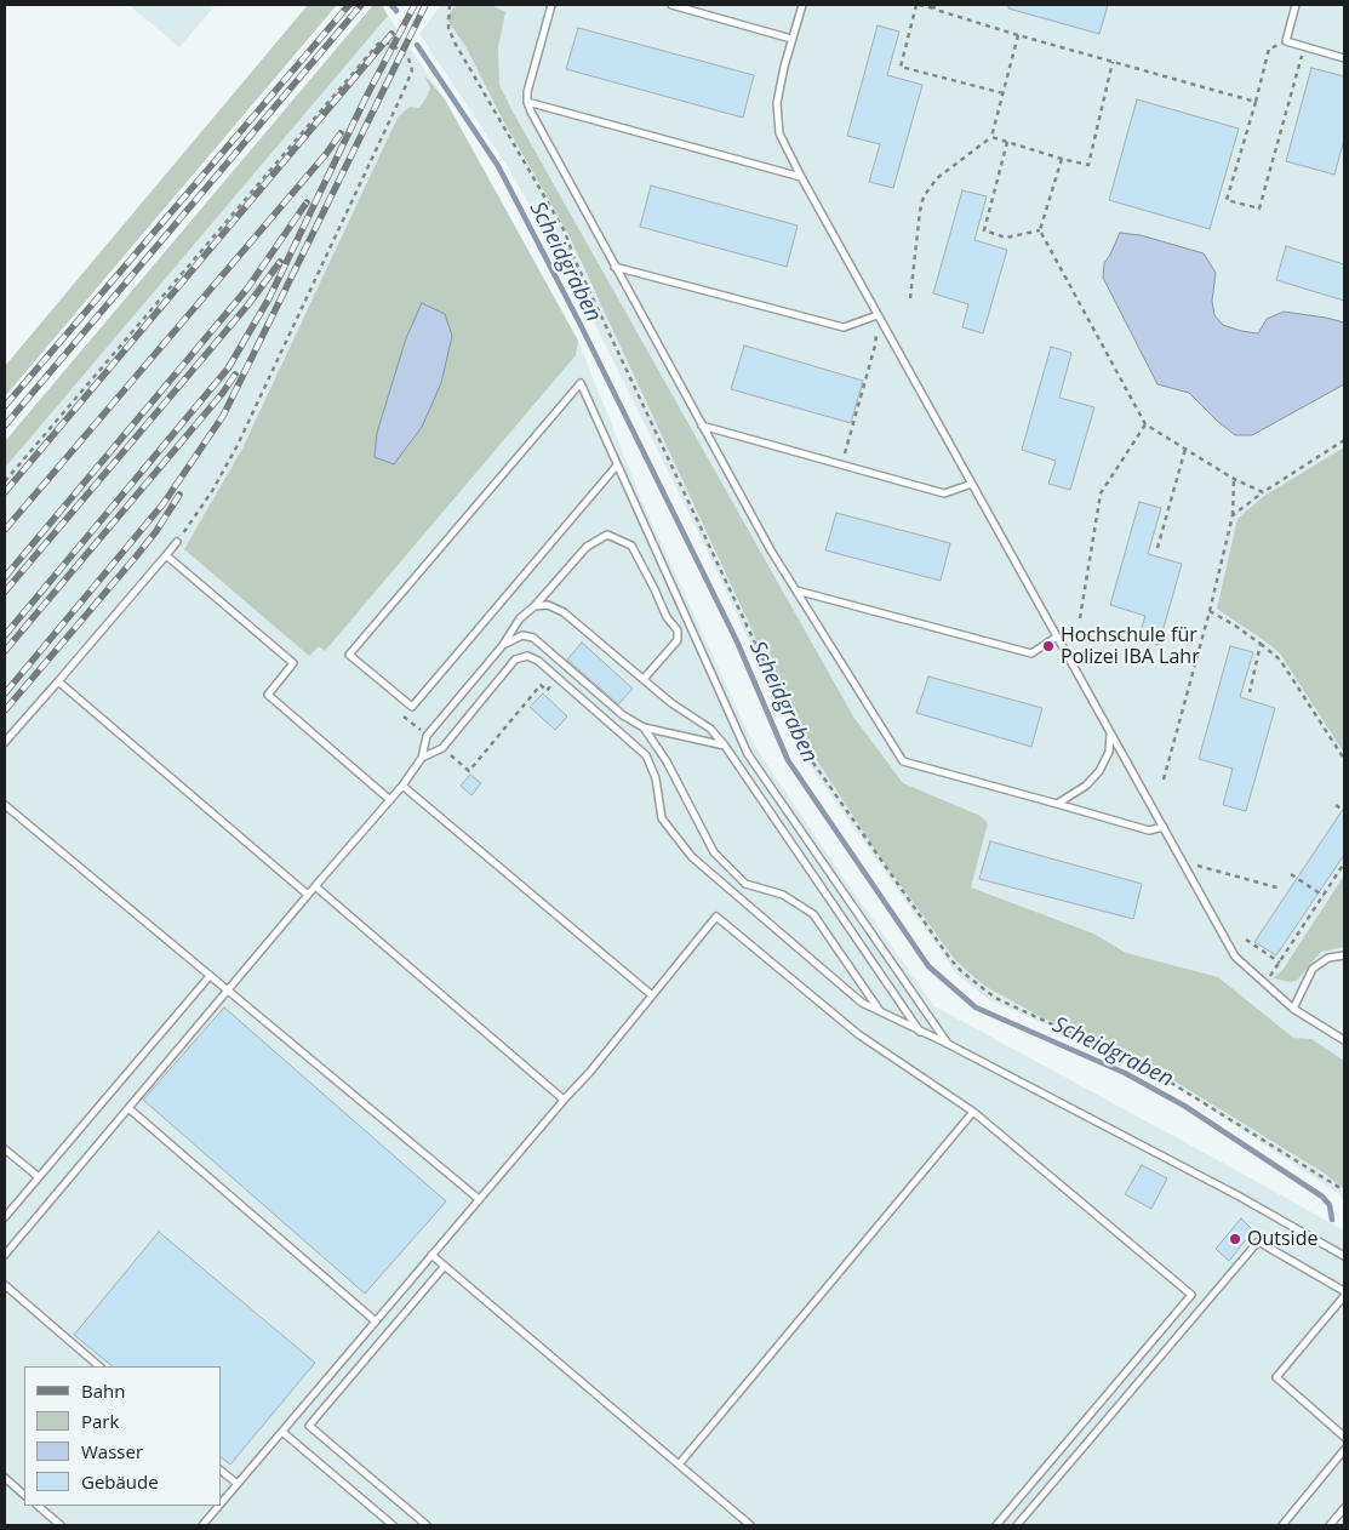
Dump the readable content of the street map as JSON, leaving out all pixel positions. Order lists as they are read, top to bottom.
{
  "water": ["Scheidgraben"],
  "places": ["Hochschule für Polizei IBA Lahr", "Outside"],
  "legend": [
    "Bahn",
    "Park",
    "Wasser",
    "Gebäude"
  ]
}
